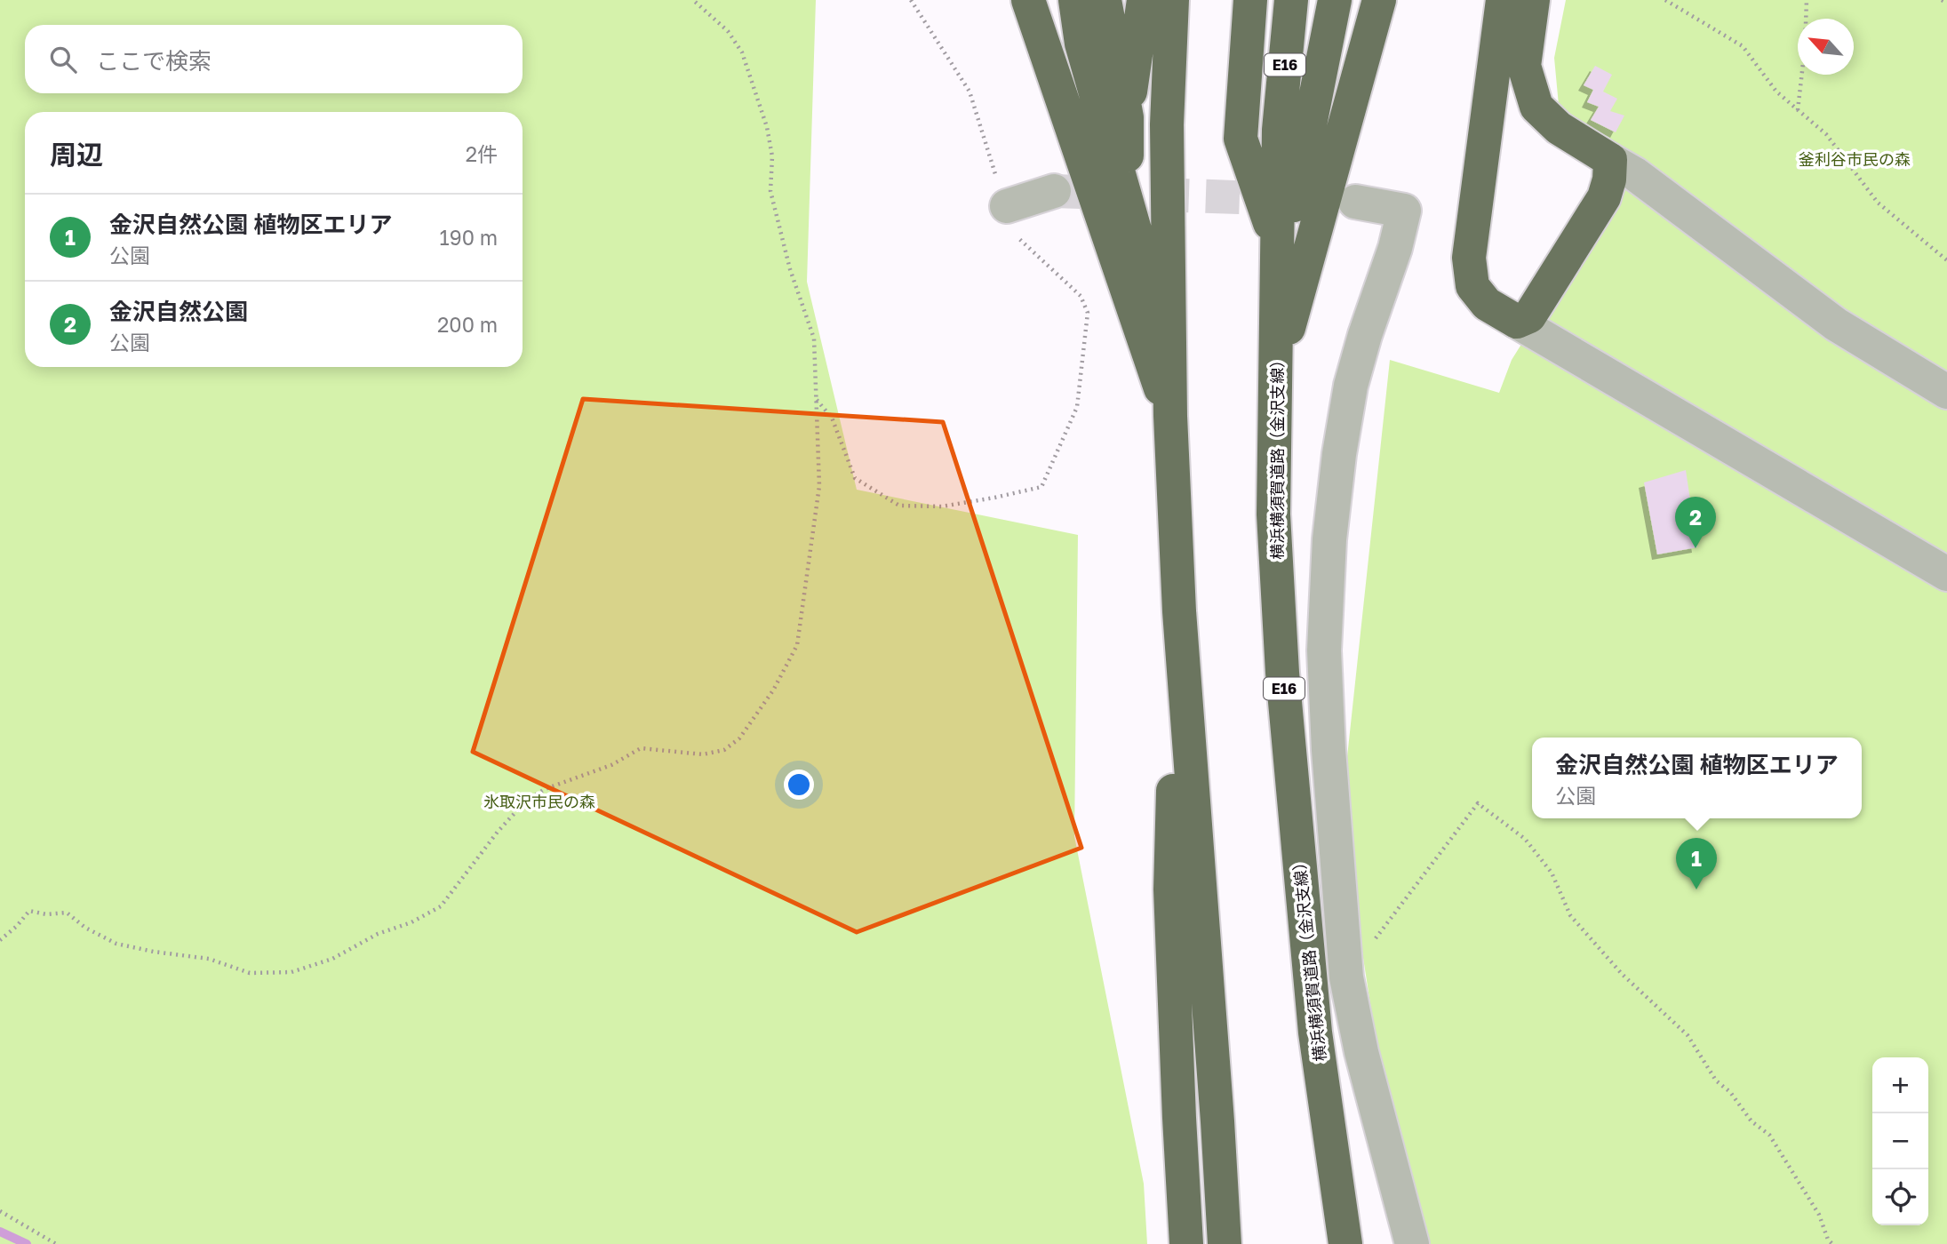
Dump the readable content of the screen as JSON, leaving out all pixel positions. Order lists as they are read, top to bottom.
{
  "streets": {
    "highway": ["E16", "横浜横須賀道路（金沢支線）"]
  },
  "parks": ["釜利谷市民の森", "氷取沢市民の森"],
  "north": "top left",
  "page": {
    "search": "ここで検索",
    "heading": ["周辺", "2件"],
    "list": [
      {
        "mark": "1",
        "name": "金沢自然公園 植物区エリア",
        "note": "公園",
        "value": "190 m"
      },
      {
        "mark": "2",
        "name": "金沢自然公園",
        "note": "公園",
        "value": "200 m"
      }
    ],
    "pins": ["2", "1"],
    "popup": ["金沢自然公園 植物区エリア", "公園"],
    "map_buttons": ["+", "−"]
  }
}
